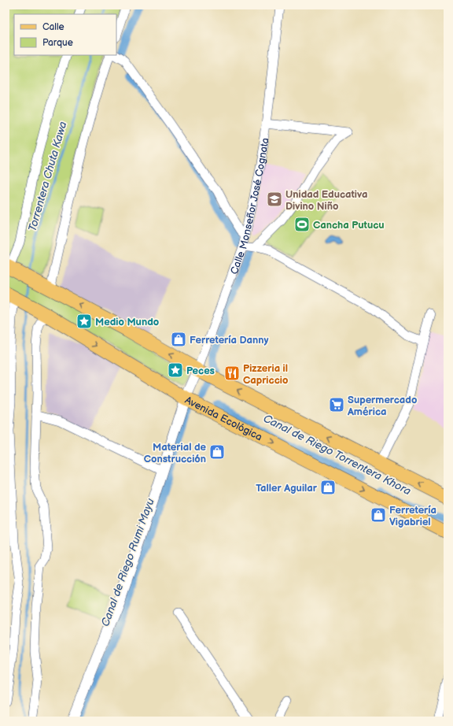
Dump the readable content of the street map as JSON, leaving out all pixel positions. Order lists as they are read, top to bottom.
{
  "streets": {
    "main road": ["Avenida Ecológica"],
    "street": ["Calle Monseñor José Cognata"]
  },
  "crossings": [
    ["Calle Monseñor José Cognata", "Avenida Ecológica"]
  ],
  "water": ["Torrentera Chuta Kawa", "Canal de Riego Torrentera Khora", "Canal de Riego Rumi Mayu"],
  "places": {
    "school or university": ["Unidad Educativa Divino Niño"],
    "sports": ["Cancha Putucu"],
    "place": ["Medio Mundo", "Peces"],
    "shop": [
      "Ferretería Danny",
      "Material de Construcción",
      "Taller Aguilar",
      "Ferretería Vigabriel"
    ],
    "restaurant": ["Pizzeria il Capriccio"],
    "supermarket": ["Supermercado América"]
  },
  "legend": ["Calle", "Parque"]
}
